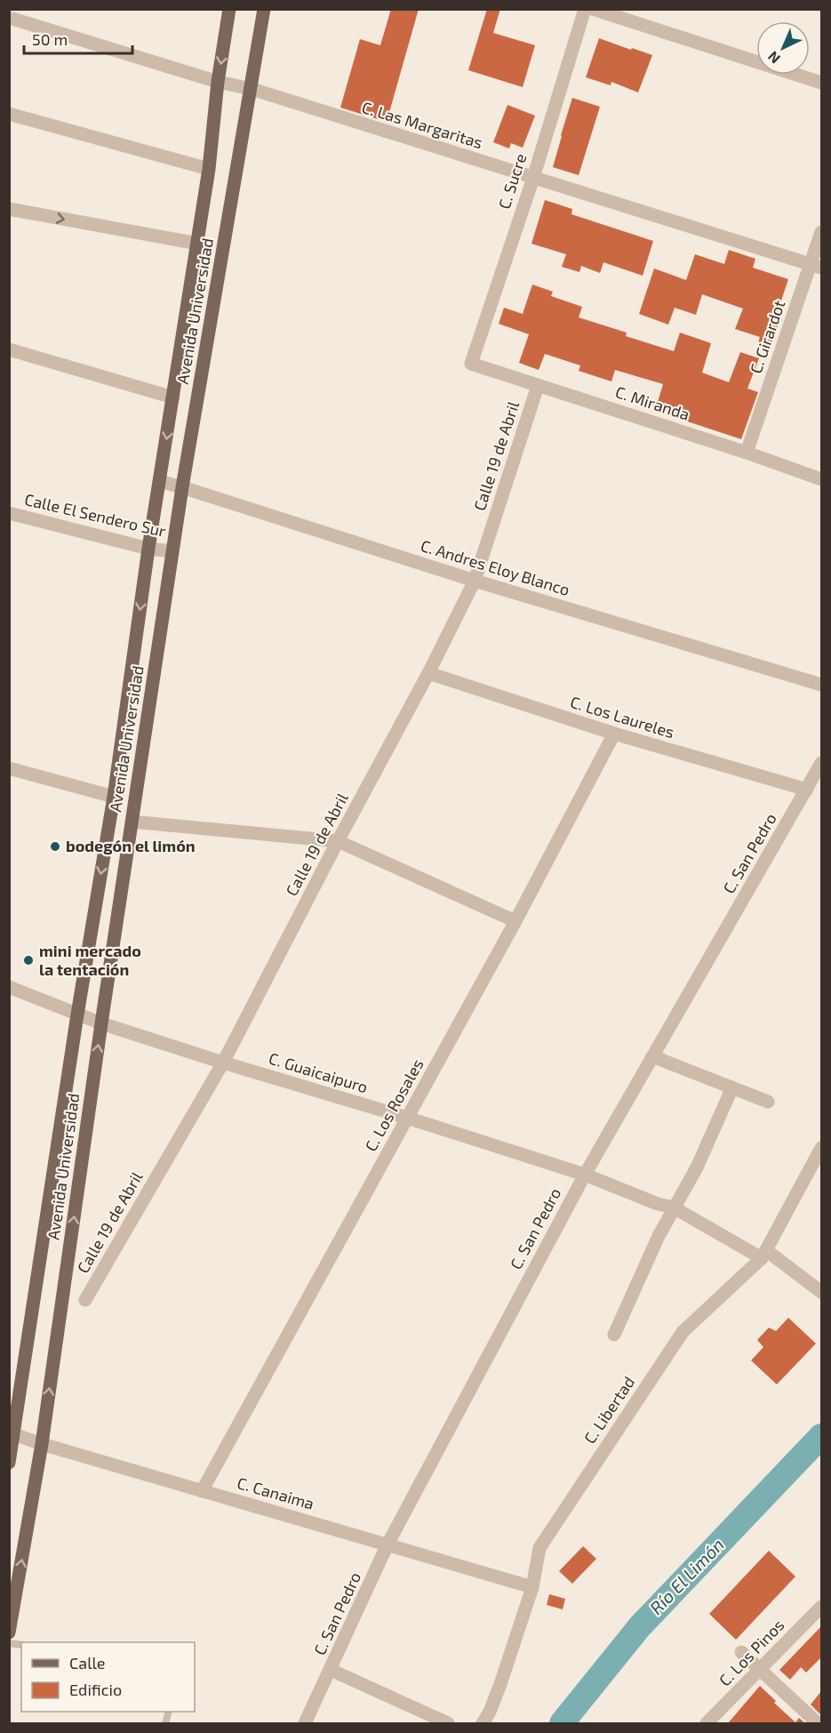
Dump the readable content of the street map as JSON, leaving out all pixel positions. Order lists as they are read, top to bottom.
{
  "streets": {
    "main road": ["Avenida Universidad"],
    "street": [
      "C. Las Margaritas",
      "C. Sucre",
      "C. Girardot",
      "C. Miranda",
      "Calle 19 de Abril",
      "Calle El Sendero Sur",
      "C. Andres Eloy Blanco",
      "C. Los Laureles",
      "C. San Pedro",
      "C. Guaicaipuro",
      "C. Los Rosales",
      "C. Libertad",
      "C. Canaima",
      "C. Los Pinos"
    ]
  },
  "crossings": [
    ["C. Las Margaritas", "C. Sucre"],
    ["C. Las Margaritas", "Avenida Universidad"],
    ["C. Las Margaritas", "C. Girardot"],
    ["C. Sucre", "C. Miranda"],
    ["Avenida Universidad", "Calle El Sendero Sur"],
    ["Avenida Universidad", "C. Andres Eloy Blanco"],
    ["Avenida Universidad", "C. Guaicaipuro"],
    ["Avenida Universidad", "C. Canaima"],
    ["C. Girardot", "C. Miranda"],
    ["C. Miranda", "Calle 19 de Abril"],
    ["Calle 19 de Abril", "C. Andres Eloy Blanco"],
    ["Calle 19 de Abril", "C. Los Laureles"],
    ["Calle 19 de Abril", "C. Guaicaipuro"],
    ["C. Los Laureles", "C. San Pedro"],
    ["C. Los Laureles", "C. Los Rosales"],
    ["C. San Pedro", "C. Guaicaipuro"],
    ["C. San Pedro", "C. Canaima"],
    ["C. Guaicaipuro", "C. Los Rosales"],
    ["C. Guaicaipuro", "C. Libertad"],
    ["C. Los Rosales", "C. Canaima"],
    ["C. Libertad", "C. Canaima"]
  ],
  "water": ["Río El Limón"],
  "places": ["bodegón el limón", "mini mercado la tentación"],
  "legend": ["Calle", "Edificio"],
  "scale_bar": "50 m",
  "north": "bottom left"
}
